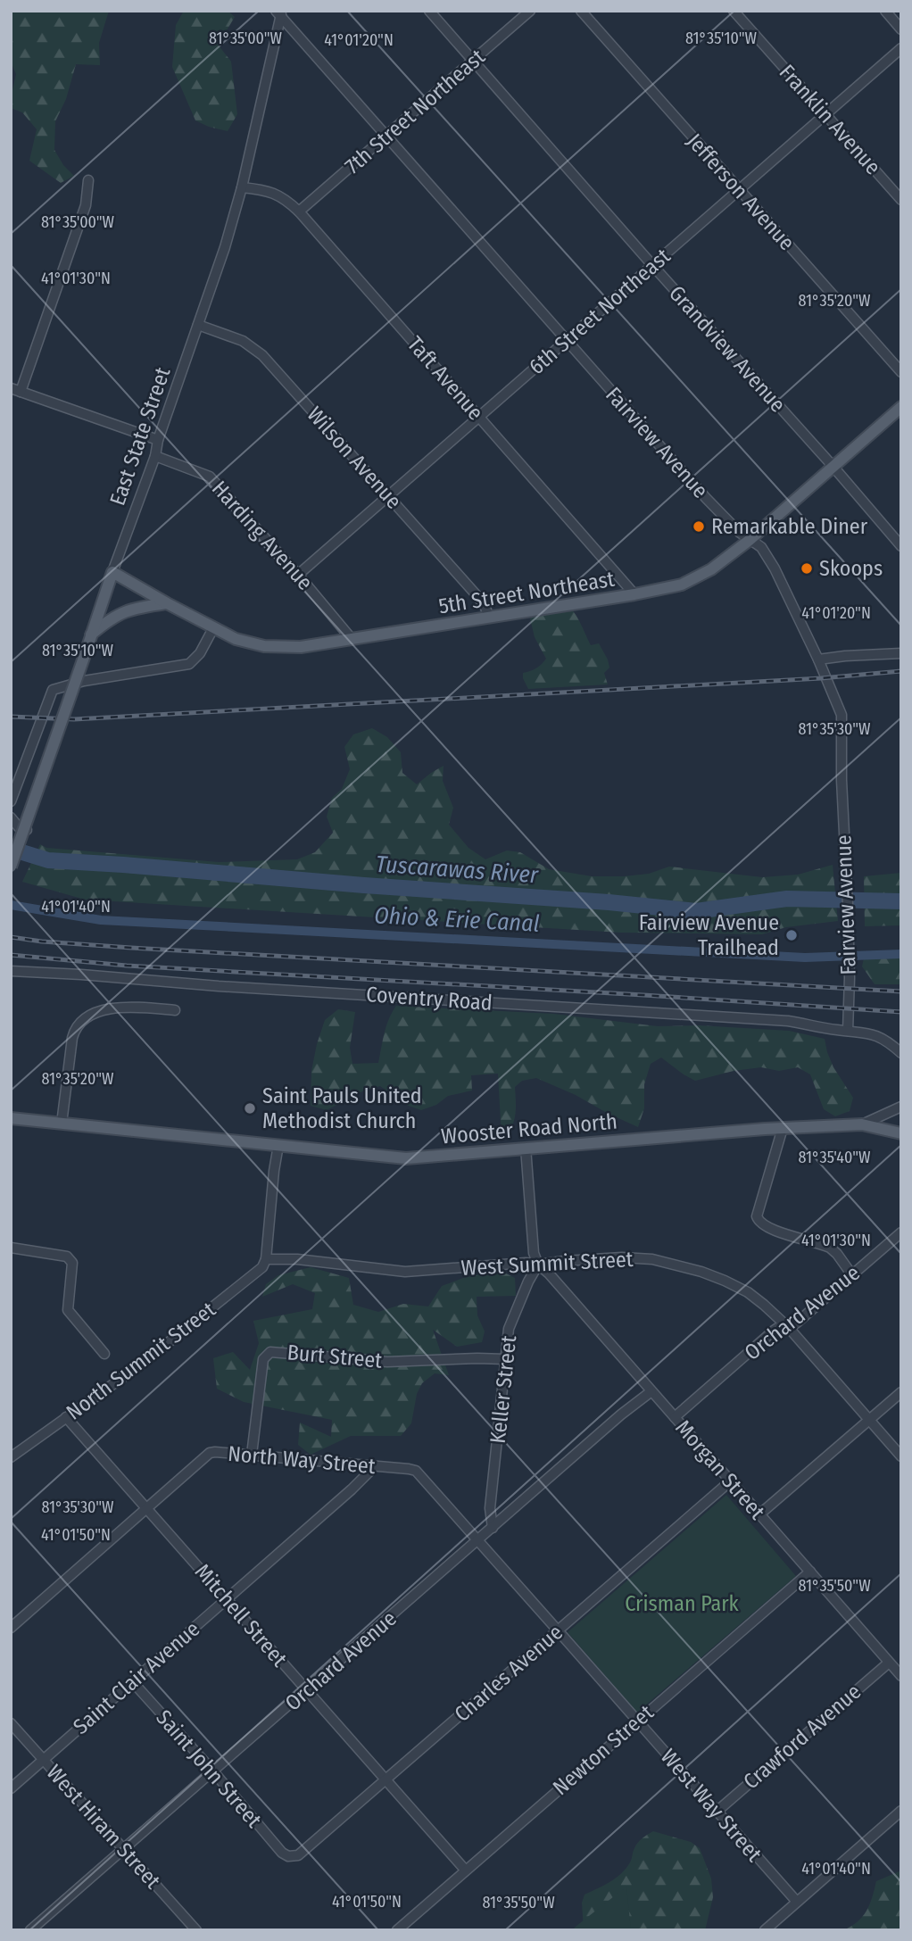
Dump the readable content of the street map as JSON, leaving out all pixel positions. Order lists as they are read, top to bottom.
{
  "streets": {
    "main road": ["East State Street", "5th Street Northeast", "Wooster Road North"],
    "street": [
      "7th Street Northeast",
      "Franklin Avenue",
      "Jefferson Avenue",
      "6th Street Northeast",
      "Grandview Avenue",
      "Taft Avenue",
      "Fairview Avenue",
      "Wilson Avenue",
      "Harding Avenue",
      "Coventry Road",
      "West Summit Street",
      "Orchard Avenue",
      "Burt Street",
      "North Summit Street",
      "Keller Street",
      "North Way Street",
      "Morgan Street",
      "Mitchell Street",
      "Charles Avenue",
      "Saint Clair Avenue",
      "Crawford Avenue",
      "Newton Street",
      "Saint John Street",
      "West Way Street",
      "West Hiram Street"
    ]
  },
  "crossings": [
    ["7th Street Northeast", "Grandview Avenue"],
    ["7th Street Northeast", "Taft Avenue"],
    ["7th Street Northeast", "Fairview Avenue"],
    ["Franklin Avenue", "6th Street Northeast"],
    ["Jefferson Avenue", "6th Street Northeast"],
    ["6th Street Northeast", "Grandview Avenue"],
    ["6th Street Northeast", "Taft Avenue"],
    ["6th Street Northeast", "Fairview Avenue"],
    ["6th Street Northeast", "Wilson Avenue"],
    ["6th Street Northeast", "Harding Avenue"],
    ["Grandview Avenue", "5th Street Northeast"],
    ["Taft Avenue", "East State Street"],
    ["Taft Avenue", "5th Street Northeast"],
    ["East State Street", "Fairview Avenue"],
    ["East State Street", "Wilson Avenue"],
    ["East State Street", "Harding Avenue"],
    ["East State Street", "5th Street Northeast"],
    ["Fairview Avenue", "5th Street Northeast"],
    ["Fairview Avenue", "Coventry Road"],
    ["Wilson Avenue", "5th Street Northeast"],
    ["Harding Avenue", "5th Street Northeast"],
    ["West Summit Street", "Orchard Avenue"],
    ["West Summit Street", "North Summit Street"],
    ["West Summit Street", "Keller Street"],
    ["West Summit Street", "Morgan Street"],
    ["Orchard Avenue", "Keller Street"],
    ["Orchard Avenue", "North Way Street"],
    ["Orchard Avenue", "Morgan Street"],
    ["Orchard Avenue", "Mitchell Street"],
    ["Orchard Avenue", "Saint John Street"],
    ["Orchard Avenue", "West Way Street"],
    ["Orchard Avenue", "West Hiram Street"],
    ["Burt Street", "Keller Street"],
    ["Burt Street", "North Way Street"],
    ["North Summit Street", "Mitchell Street"],
    ["Keller Street", "Morgan Street"],
    ["North Way Street", "Mitchell Street"],
    ["North Way Street", "Saint Clair Avenue"],
    ["North Way Street", "West Way Street"],
    ["Morgan Street", "Charles Avenue"],
    ["Morgan Street", "Crawford Avenue"],
    ["Morgan Street", "Newton Street"],
    ["Mitchell Street", "Charles Avenue"],
    ["Mitchell Street", "Saint Clair Avenue"],
    ["Mitchell Street", "Newton Street"],
    ["Charles Avenue", "Saint John Street"],
    ["Charles Avenue", "West Way Street"],
    ["Saint Clair Avenue", "Saint John Street"],
    ["Saint Clair Avenue", "West Hiram Street"],
    ["Crawford Avenue", "West Way Street"],
    ["Newton Street", "West Way Street"]
  ],
  "water": ["Tuscarawas River", "Ohio & Erie Canal"],
  "parks": ["Crisman Park"],
  "places": [
    "Remarkable Diner",
    "Skoops",
    "Fairview Avenue Trailhead",
    "Saint Pauls United Methodist Church"
  ],
  "coordinates": [
    "81°35'00\"W",
    "81°35'10\"W",
    "41°01'20\"N",
    "41°01'30\"N",
    "81°35'20\"W",
    "81°35'30\"W",
    "41°01'40\"N",
    "81°35'40\"W",
    "41°01'50\"N",
    "81°35'50\"W"
  ]
}
